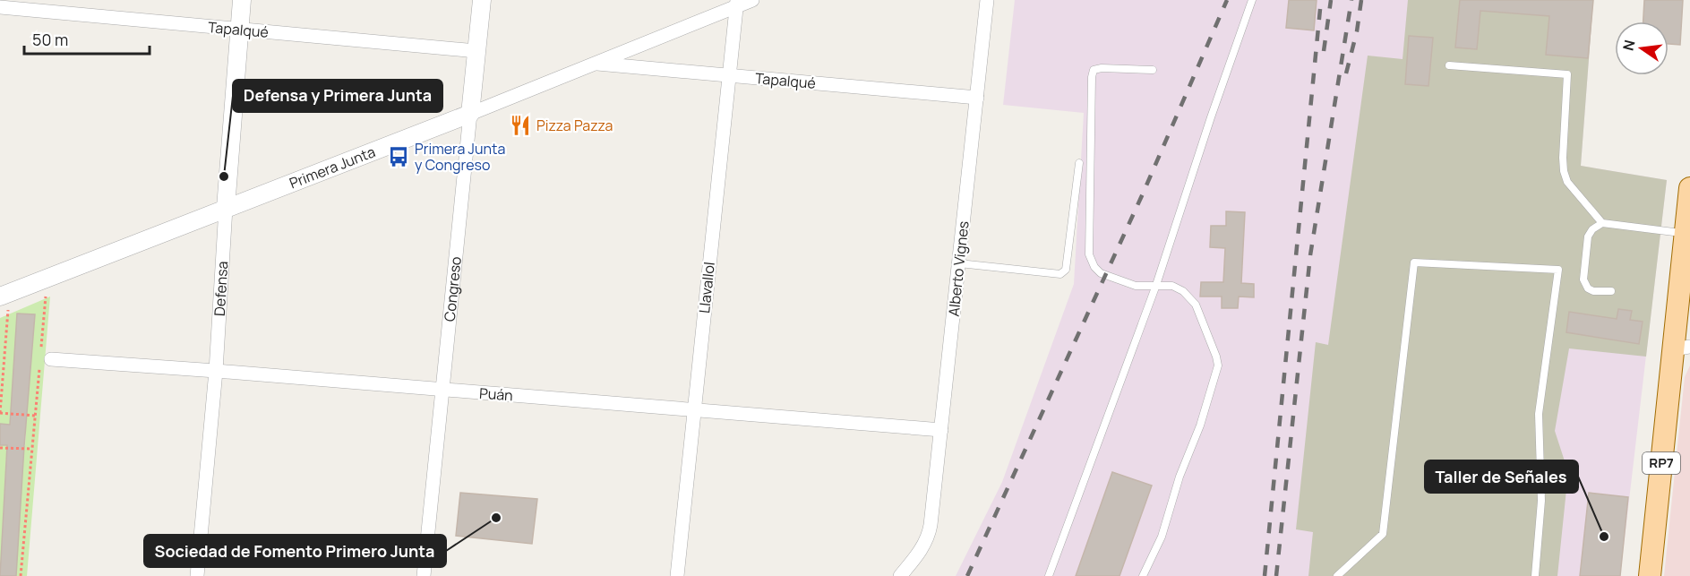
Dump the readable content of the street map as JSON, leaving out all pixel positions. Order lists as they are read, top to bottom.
{
  "streets": {
    "main road": ["RP7"],
    "street": [
      "Tapalqué",
      "Primera Junta",
      "Alberto Vignes",
      "Congreso",
      "Llavallol",
      "Defensa",
      "Puán"
    ]
  },
  "crossings": [
    ["Tapalqué", "Primera Junta"],
    ["Tapalqué", "Alberto Vignes"],
    ["Tapalqué", "Congreso"],
    ["Tapalqué", "Llavallol"],
    ["Tapalqué", "Defensa"],
    ["Primera Junta", "Congreso"],
    ["Primera Junta", "Llavallol"],
    ["Primera Junta", "Defensa"],
    ["Alberto Vignes", "Puán"],
    ["Congreso", "Puán"],
    ["Llavallol", "Puán"],
    ["Defensa", "Puán"]
  ],
  "places": {
    "restaurant": ["Pizza Pazza"],
    "bus stop": ["Primera Junta y Congreso"],
    "other": ["Defensa y Primera Junta", "Sociedad de Fomento Primero Junta", "Taller de Señales"]
  },
  "scale_bar": "50 m",
  "north": "left"
}
